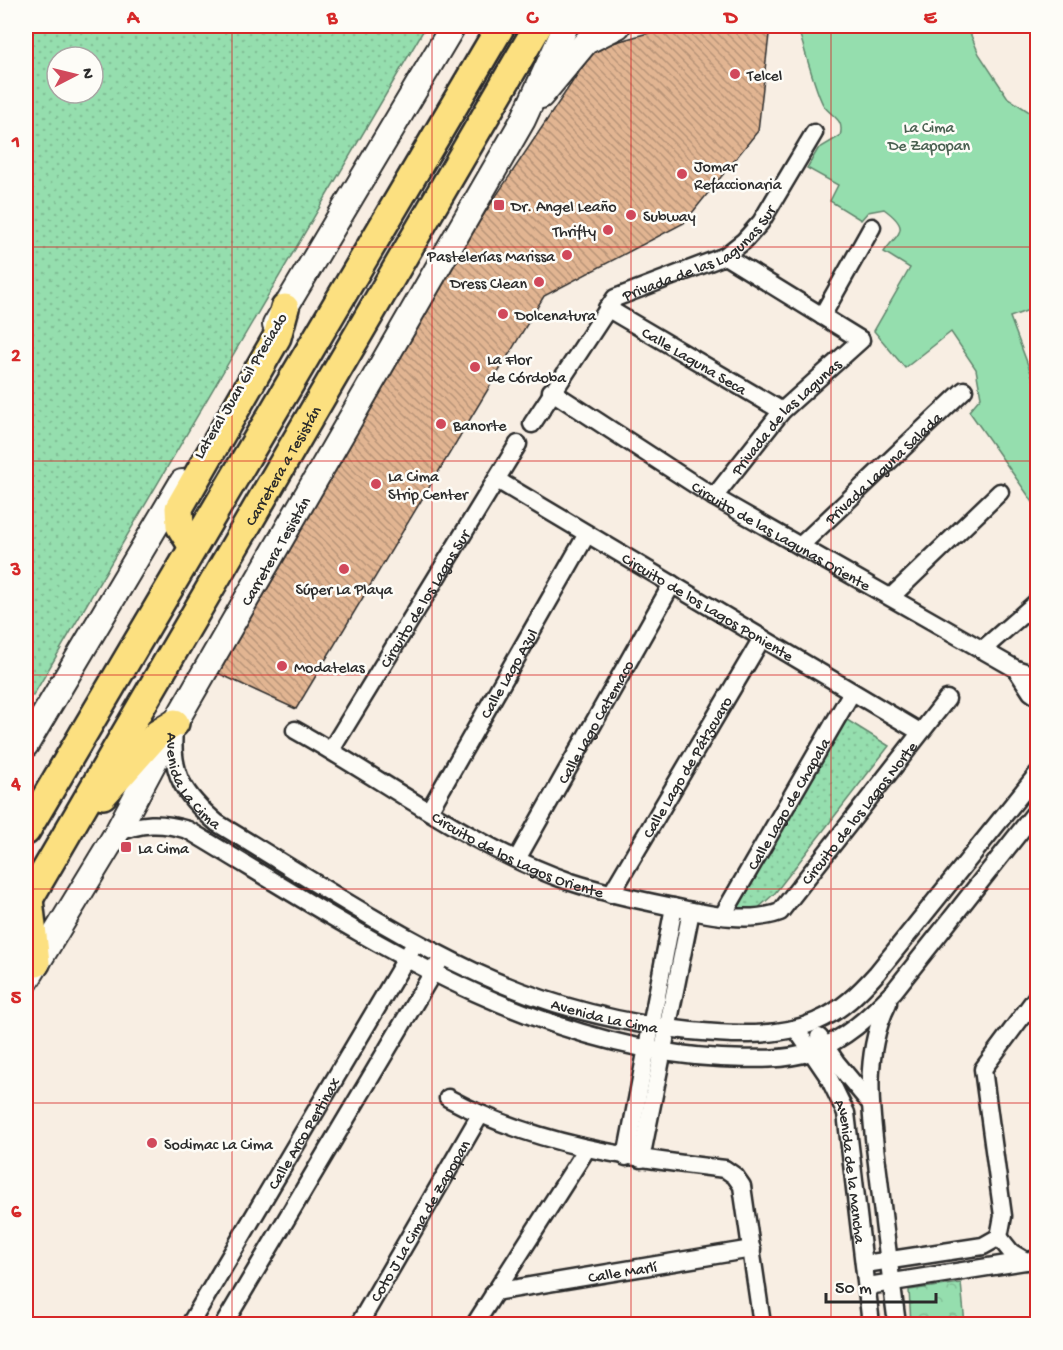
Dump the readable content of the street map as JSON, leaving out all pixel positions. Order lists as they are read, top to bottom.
{
  "streets": {
    "main road": ["Lateral Juan Gil Preciado", "Carretera a Tesistán", "Carretera Tesistán"],
    "street": [
      "Privada de las Lagunas Sur",
      "Calle Laguna Seca",
      "Privada de las Lagunas",
      "Privada Laguna Salada",
      "Circuito de las Lagunas Oriente",
      "Circuito de los Lagos Sur",
      "Circuito de los Lagos Poniente",
      "Calle Lago Azul",
      "Calle Lago Catemaco",
      "Calle Lago de Pátzcuaro",
      "Avenida La Cima",
      "Calle Lago de Chapala",
      "Circuito de los Lagos Norte",
      "Circuito de los Lagos Oriente",
      "Calle Arco Pertinax",
      "Avenida de la Mancha",
      "Coto J La Cima de Zapopan",
      "Calle Marlí"
    ]
  },
  "crossings": [
    ["Privada de las Lagunas Sur", "Calle Laguna Seca"],
    ["Privada de las Lagunas Sur", "Circuito de las Lagunas Oriente"],
    ["Calle Laguna Seca", "Privada de las Lagunas"],
    ["Privada de las Lagunas", "Circuito de las Lagunas Oriente"],
    ["Privada Laguna Salada", "Circuito de las Lagunas Oriente"],
    ["Carretera Tesistán", "Avenida La Cima"],
    ["Circuito de los Lagos Sur", "Circuito de los Lagos Poniente"],
    ["Circuito de los Lagos Sur", "Circuito de los Lagos Oriente"],
    ["Circuito de los Lagos Poniente", "Calle Lago Azul"],
    ["Circuito de los Lagos Poniente", "Calle Lago Catemaco"],
    ["Circuito de los Lagos Poniente", "Calle Lago de Pátzcuaro"],
    ["Circuito de los Lagos Poniente", "Calle Lago de Chapala"],
    ["Circuito de los Lagos Poniente", "Circuito de los Lagos Norte"],
    ["Calle Lago Azul", "Circuito de los Lagos Oriente"],
    ["Calle Lago Catemaco", "Circuito de los Lagos Oriente"],
    ["Calle Lago de Pátzcuaro", "Circuito de los Lagos Oriente"],
    ["Avenida La Cima", "Calle Arco Pertinax"],
    ["Avenida La Cima", "Avenida de la Mancha"],
    ["Calle Lago de Chapala", "Circuito de los Lagos Oriente"],
    ["Circuito de los Lagos Norte", "Circuito de los Lagos Oriente"]
  ],
  "parks": ["La Cima De Zapopan"],
  "places": {
    "other": [
      "Telcel",
      "Jomar Refaccionaria",
      "Subway",
      "Thrifty",
      "Pastelerías Marissa",
      "Dress Clean",
      "Dolcenatura",
      "La Flor de Córdoba",
      "Banorte",
      "La Cima Strip Center",
      "Súper La Playa",
      "Modatelas",
      "Sodimac La Cima"
    ],
    "transit": ["Dr. Angel Leaño", "La Cima"]
  },
  "scale_bar": "50 m",
  "north": "right",
  "grid": {
    "columns": [
      "A",
      "B",
      "C",
      "D",
      "E"
    ],
    "rows": [
      "1",
      "2",
      "3",
      "4",
      "5",
      "6"
    ]
  }
}
